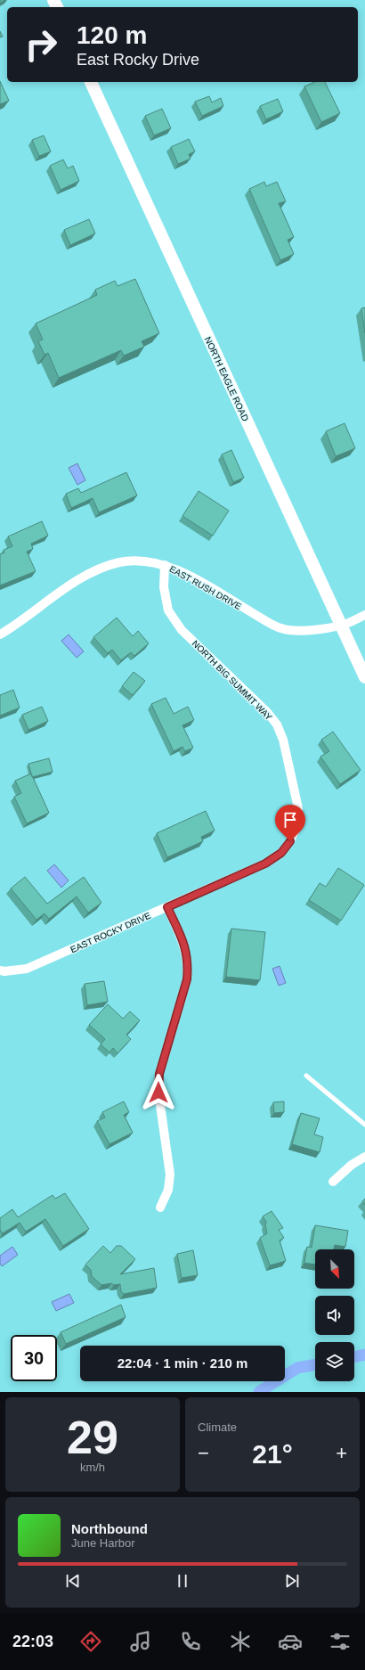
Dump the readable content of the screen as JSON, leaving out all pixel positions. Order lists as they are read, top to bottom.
{
  "streets": {
    "main road": ["NORTH EAGLE ROAD"],
    "street": ["EAST RUSH DRIVE", "NORTH BIG SUMMIT WAY", "EAST ROCKY DRIVE"]
  },
  "crossings": [
    ["NORTH EAGLE ROAD", "EAST RUSH DRIVE"],
    ["EAST RUSH DRIVE", "NORTH BIG SUMMIT WAY"],
    ["NORTH BIG SUMMIT WAY", "EAST ROCKY DRIVE"]
  ],
  "north": "bottom right",
  "page": {
    "turn": ["120 m", "East Rocky Drive"],
    "limit": "30",
    "trip": "22:04 · 1 min · 210 m",
    "tile": [
      ["29", "km/h"],
      "Climate"
    ],
    "heat": ["−", "21°", "+"],
    "song": ["Northbound", "June Harbor"],
    "tabs": "22:03"
  }
}
